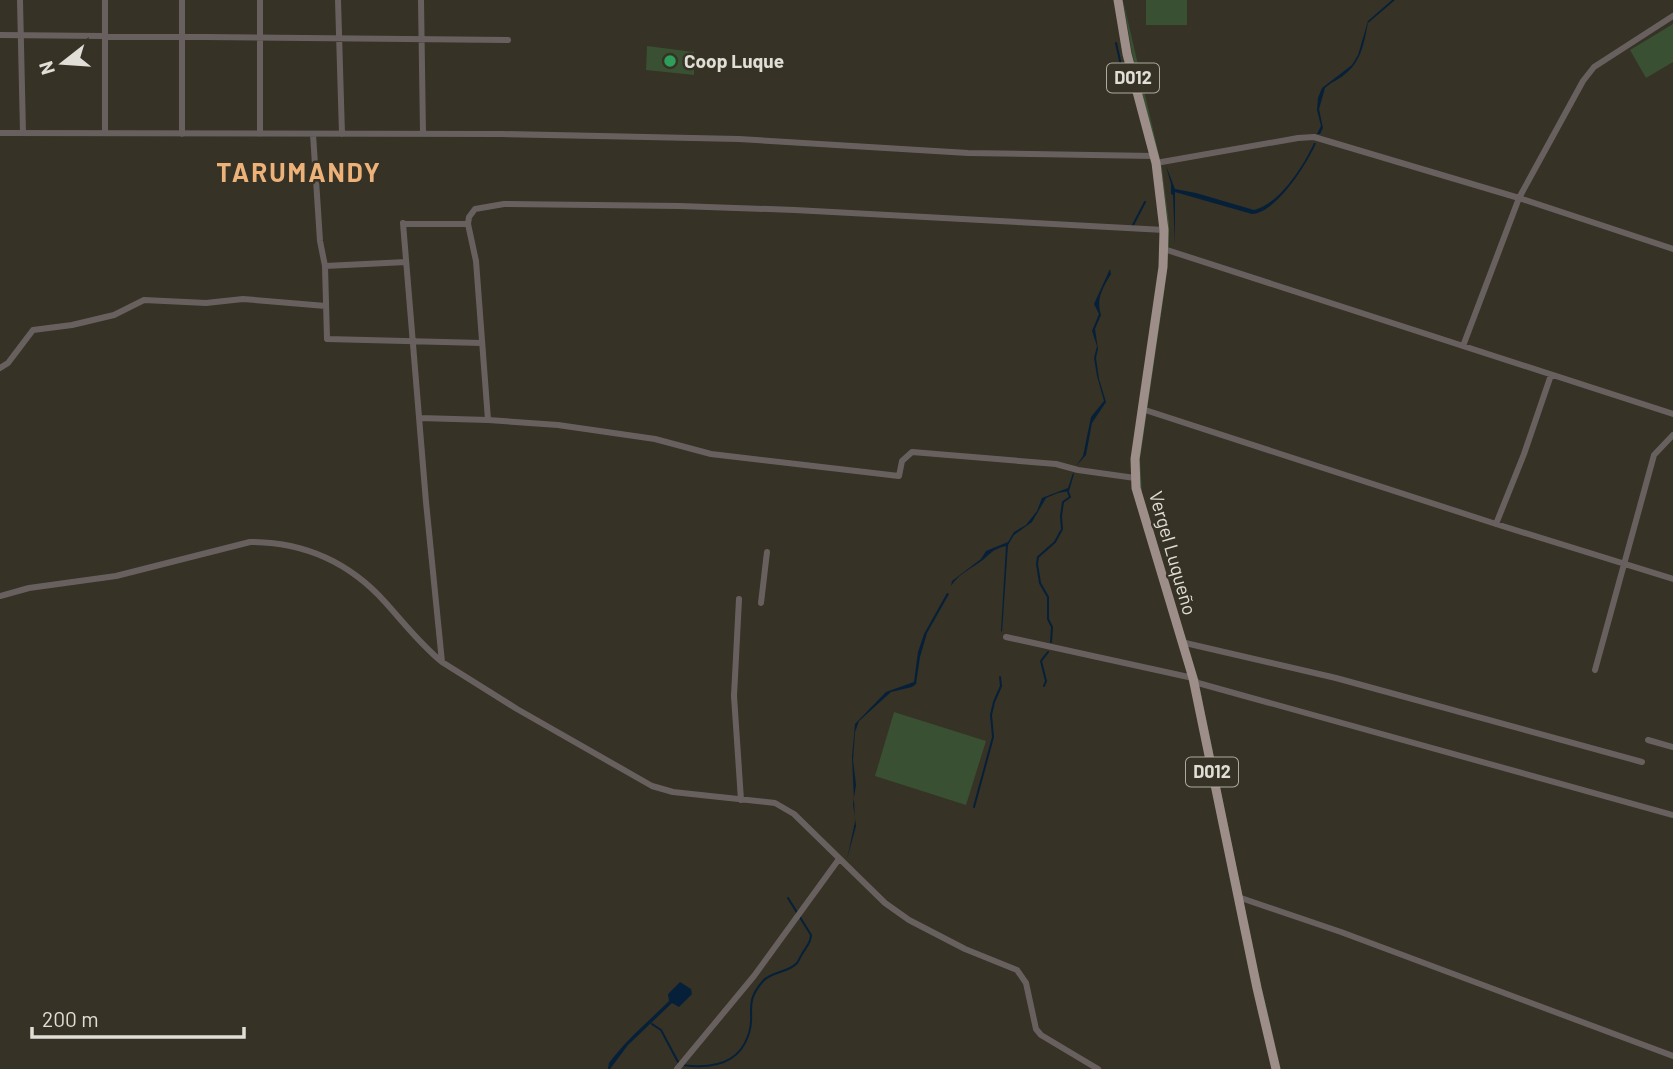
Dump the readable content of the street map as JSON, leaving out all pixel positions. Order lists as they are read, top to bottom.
{
  "streets": {
    "main road": ["D012", "Vergel Luqueño"]
  },
  "districts": ["TARUMANDY"],
  "places": ["Coop Luque"],
  "scale_bar": "200 m",
  "north": "left"
}
